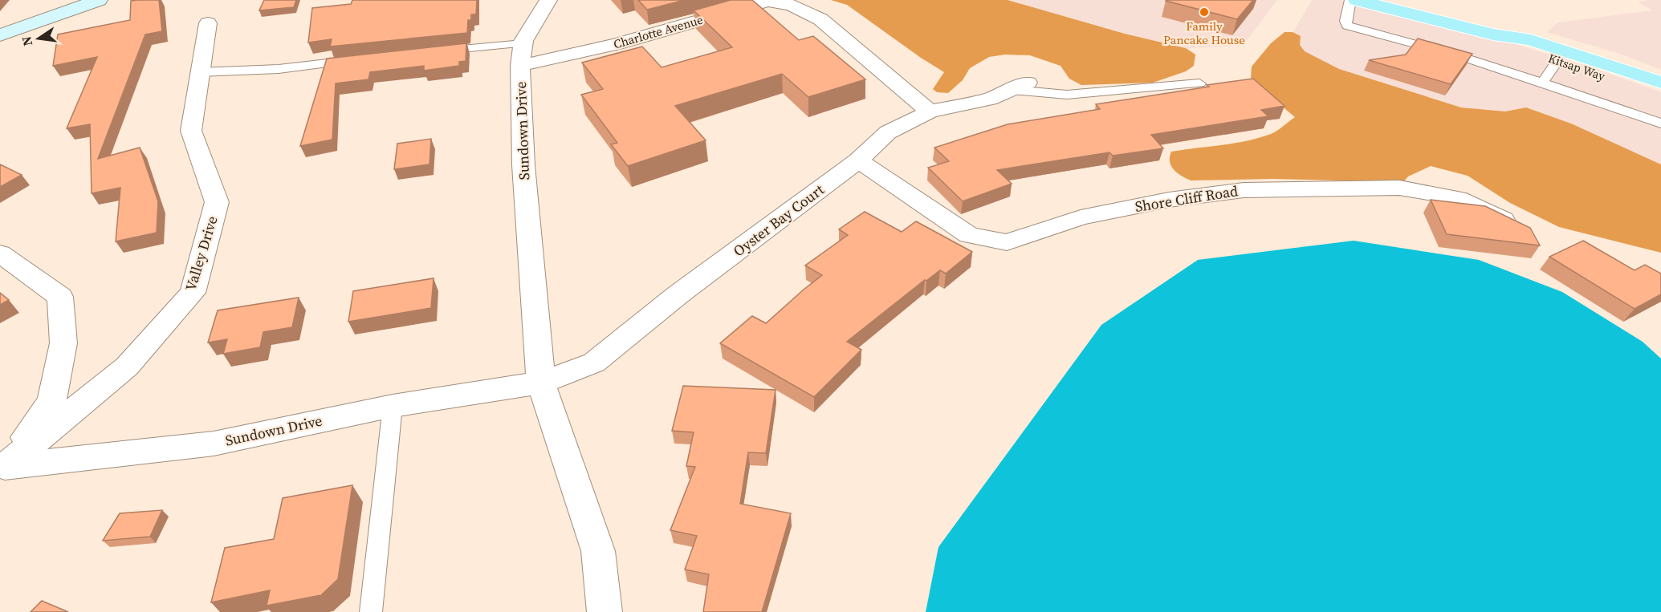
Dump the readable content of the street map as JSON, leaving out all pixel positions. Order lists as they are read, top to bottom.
{
  "streets": {
    "main road": ["Kitsap Way"],
    "street": [
      "Charlotte Avenue",
      "Sundown Drive",
      "Shore Cliff Road",
      "Oyster Bay Court",
      "Valley Drive"
    ]
  },
  "crossings": [
    ["Charlotte Avenue", "Sundown Drive"],
    ["Charlotte Avenue", "Oyster Bay Court"],
    ["Sundown Drive", "Oyster Bay Court"],
    ["Sundown Drive", "Valley Drive"],
    ["Shore Cliff Road", "Oyster Bay Court"]
  ],
  "places": ["Family Pancake House"],
  "north": "left"
}
